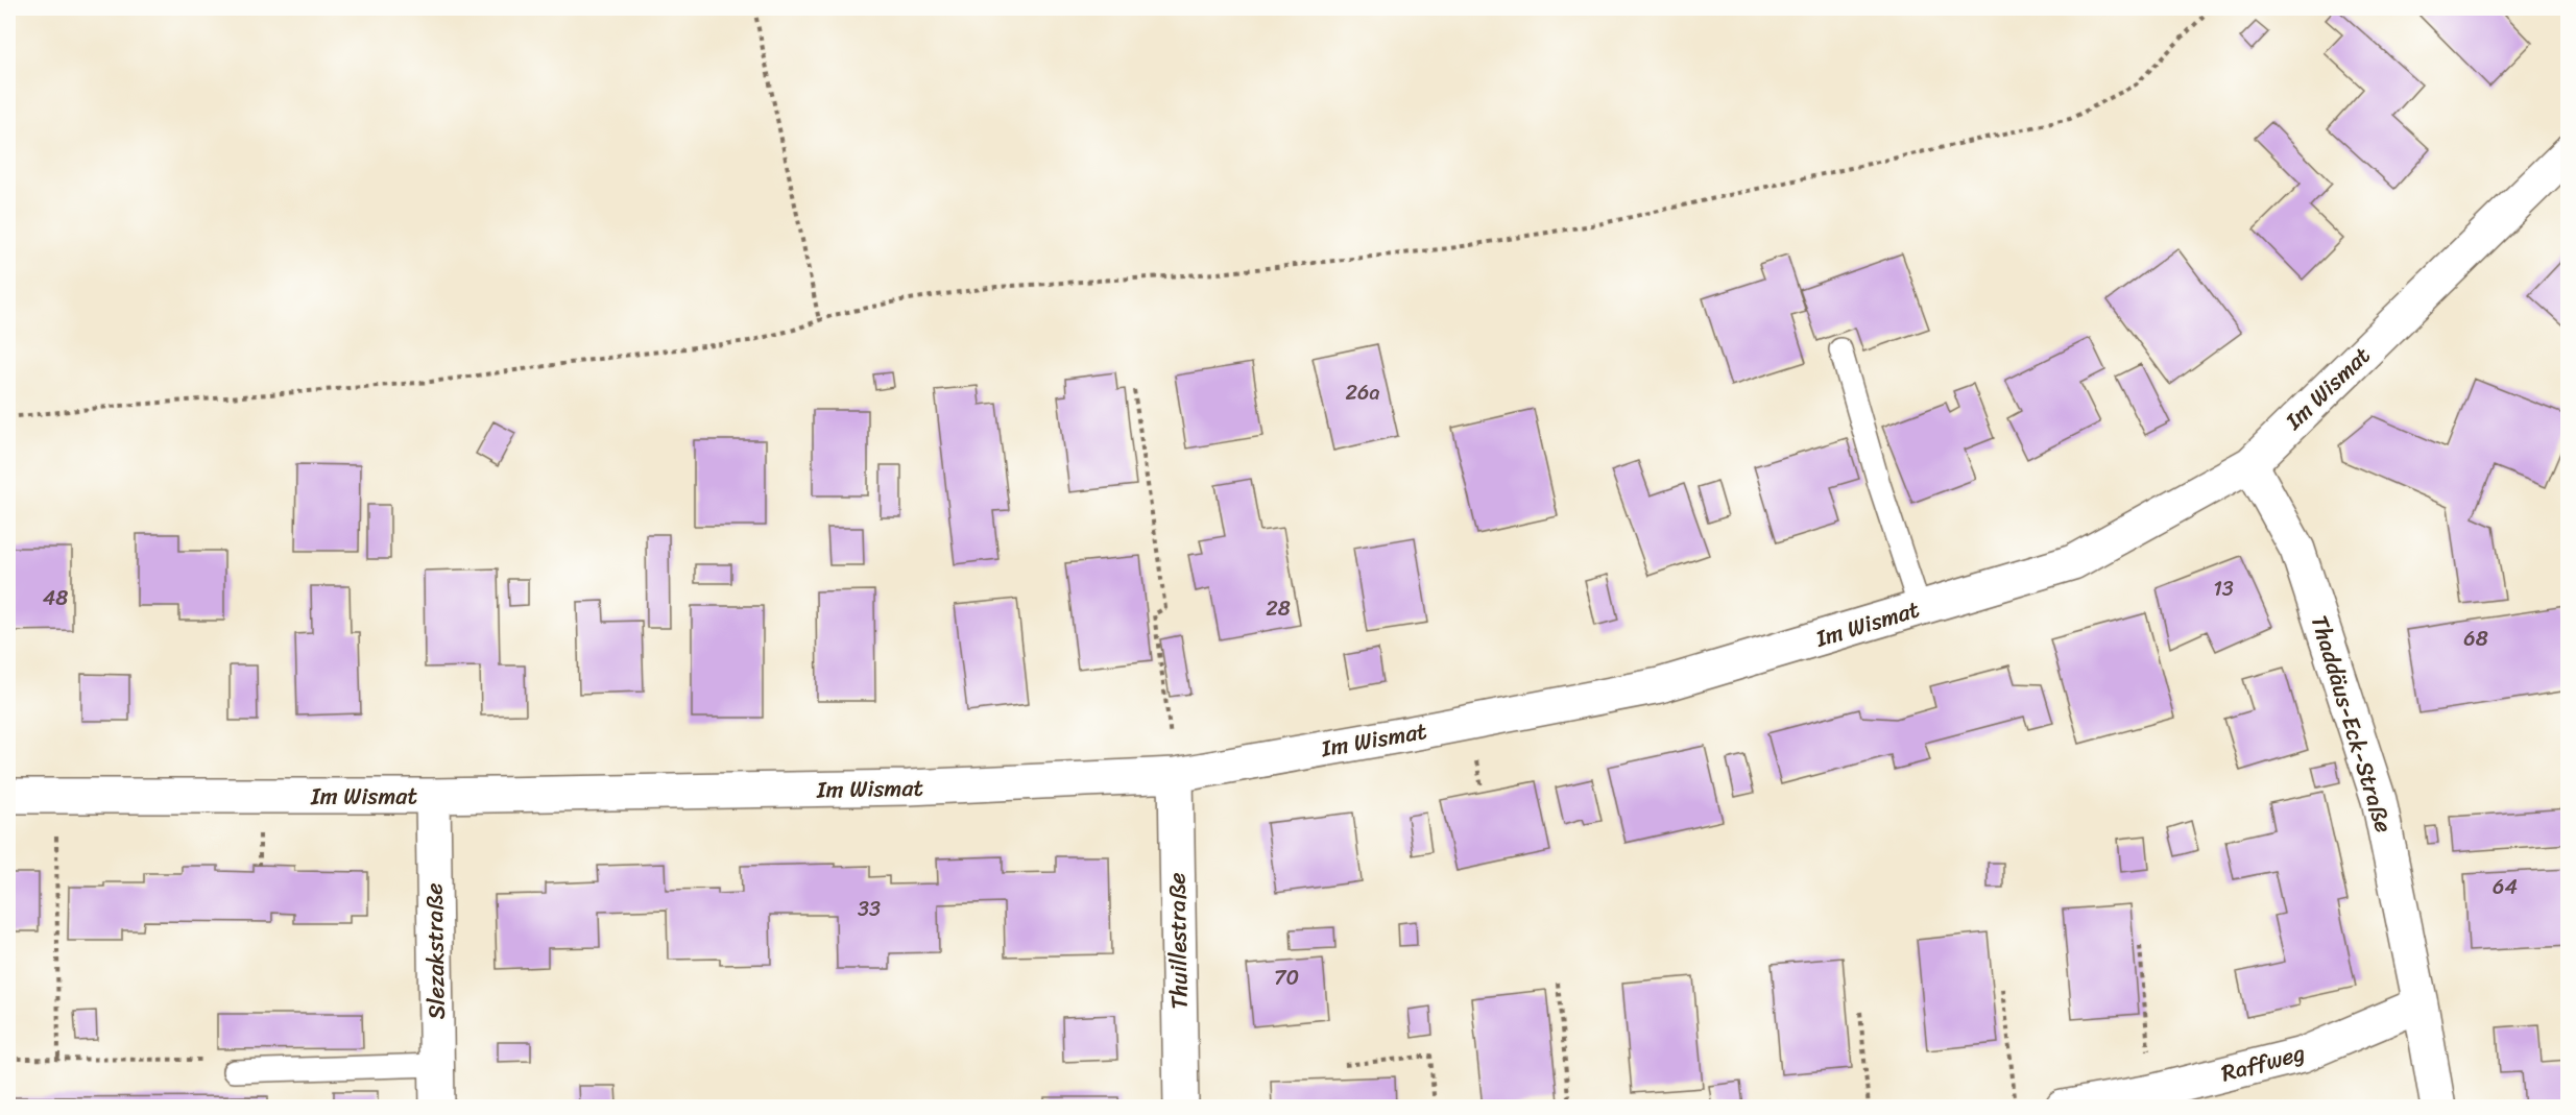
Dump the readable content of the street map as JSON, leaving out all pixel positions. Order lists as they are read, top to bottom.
{
  "streets": {
    "street": [
      "Im Wismat",
      "Thaddäus-Eck-Straße",
      "Thuillestraße",
      "Slezakstraße",
      "Raffweg"
    ]
  },
  "crossings": [
    ["Im Wismat", "Thaddäus-Eck-Straße"],
    ["Im Wismat", "Thuillestraße"],
    ["Im Wismat", "Slezakstraße"],
    ["Thaddäus-Eck-Straße", "Raffweg"]
  ],
  "house_numbers": [
    "26a",
    "13",
    "48",
    "28",
    "68",
    "64",
    "33",
    "70"
  ]
}
